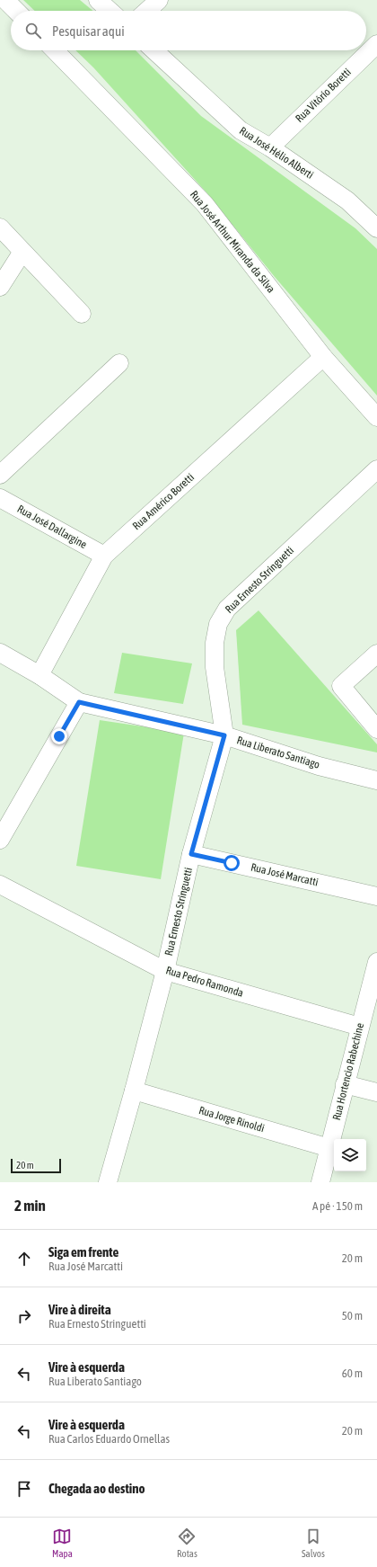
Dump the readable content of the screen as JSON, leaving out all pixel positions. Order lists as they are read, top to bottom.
{
  "streets": {
    "street": [
      "Rua Vitório Boretti",
      "Rua José Hélio Alberti",
      "Rua José Arthur Miranda da Silva",
      "Rua Américo Boretti",
      "Rua José Dallargine",
      "Rua Ernesto Stringuetti",
      "Rua Liberato Santiago",
      "Rua José Marcatti",
      "Rua Pedro Ramonda",
      "Rua Hortencio Rabechine",
      "Rua Jorge Rinoldi"
    ]
  },
  "crossings": [
    ["Rua Vitório Boretti", "Rua José Hélio Alberti"],
    ["Rua José Arthur Miranda da Silva", "Rua Américo Boretti"],
    ["Rua Américo Boretti", "Rua José Dallargine"],
    ["Rua Américo Boretti", "Rua Liberato Santiago"],
    ["Rua Ernesto Stringuetti", "Rua Liberato Santiago"],
    ["Rua Ernesto Stringuetti", "Rua José Marcatti"],
    ["Rua Ernesto Stringuetti", "Rua Pedro Ramonda"],
    ["Rua Ernesto Stringuetti", "Rua Jorge Rinoldi"],
    ["Rua Pedro Ramonda", "Rua Hortencio Rabechine"],
    ["Rua Hortencio Rabechine", "Rua Jorge Rinoldi"]
  ],
  "scale_bar": "20 m",
  "page": {
    "search": "Pesquisar aqui",
    "scale": "20 m",
    "heading": ["2 min", "A pé · 150 m"],
    "list": [
      ["Siga em frente", "Rua José Marcatti", "20 m"],
      ["Vire à direita", "Rua Ernesto Stringuetti", "50 m"],
      ["Vire à esquerda", "Rua Liberato Santiago", "60 m"],
      ["Vire à esquerda", "Rua Carlos Eduardo Ornellas", "20 m"],
      "Chegada ao destino"
    ],
    "nav": ["Mapa", "Rotas", "Salvos"]
  }
}
